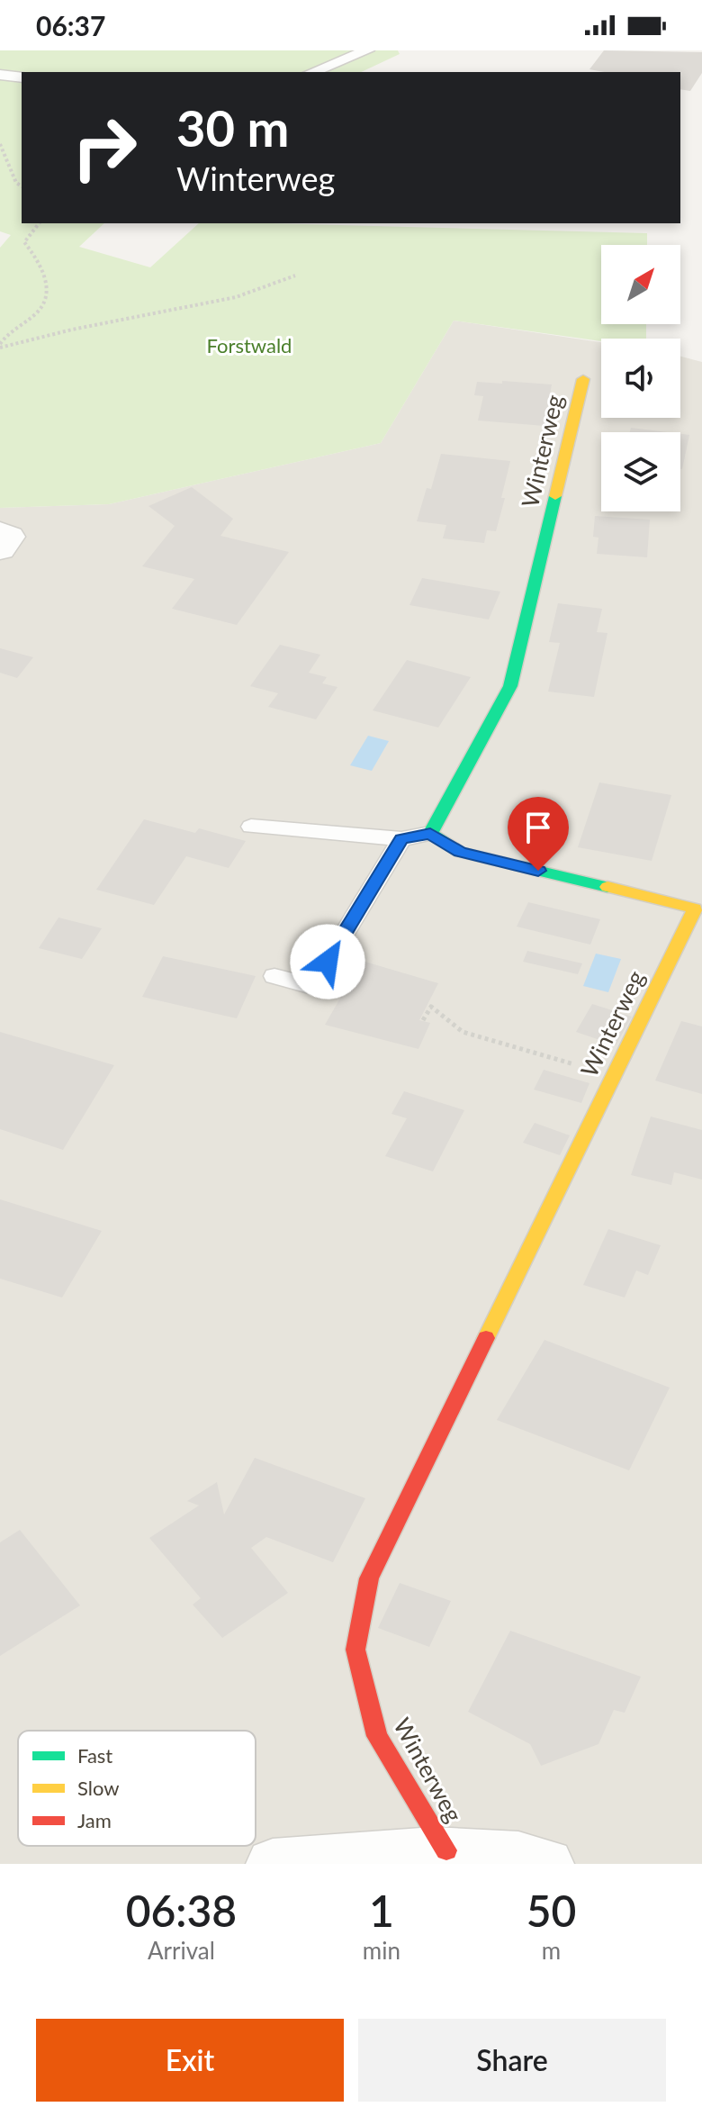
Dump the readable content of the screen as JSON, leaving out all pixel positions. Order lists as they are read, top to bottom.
{
  "streets": {
    "street": ["Winterweg"]
  },
  "parks": ["Forstwald"],
  "legend": ["Fast", "Slow", "Jam"],
  "north": "top right",
  "page": {
    "status": "06:37",
    "turn": ["30 m", "Winterweg"],
    "eta": [
      "06:38",
      "Arrival",
      "1",
      "min",
      "50",
      "m"
    ],
    "buttons": ["Exit", "Share"]
  }
}
